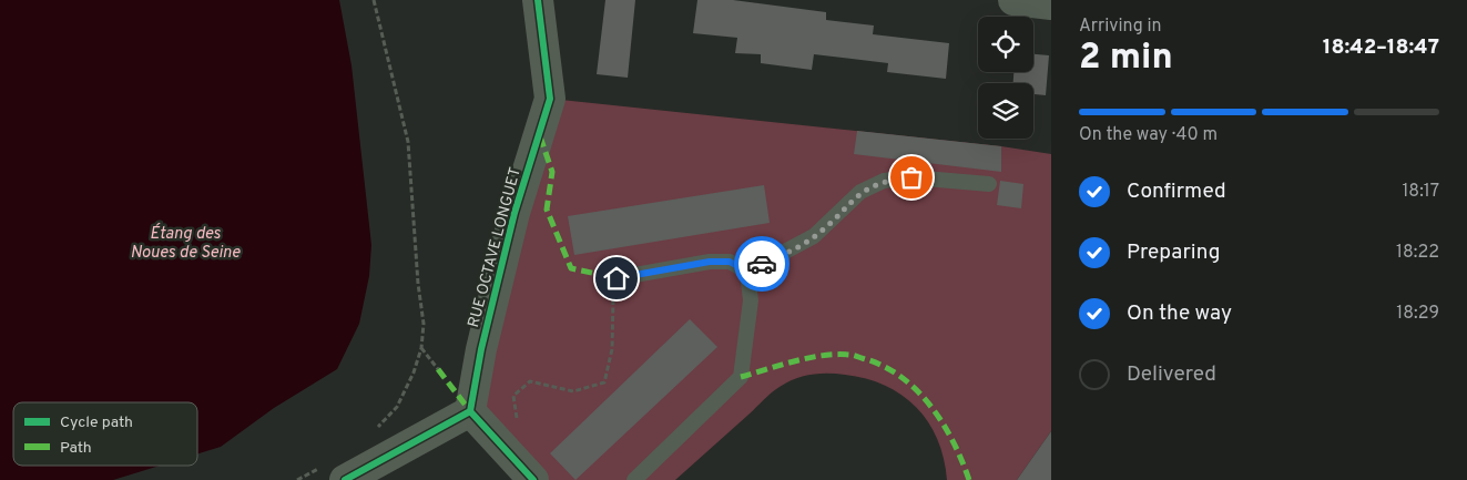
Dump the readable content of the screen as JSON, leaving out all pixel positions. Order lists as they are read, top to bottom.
{
  "streets": {
    "street": ["RUE OCTAVE LONGUET"]
  },
  "water": ["Étang des Noues de Seine"],
  "legend": ["Cycle path", "Path"],
  "page": {
    "heading": ["2 min", "Arriving in", "18:42–18:47"],
    "bar": "On the way · 40 m",
    "list": [
      ["Confirmed", "18:17"],
      ["Preparing", "18:22"],
      ["On the way", "18:29"],
      "Delivered"
    ]
  }
}
